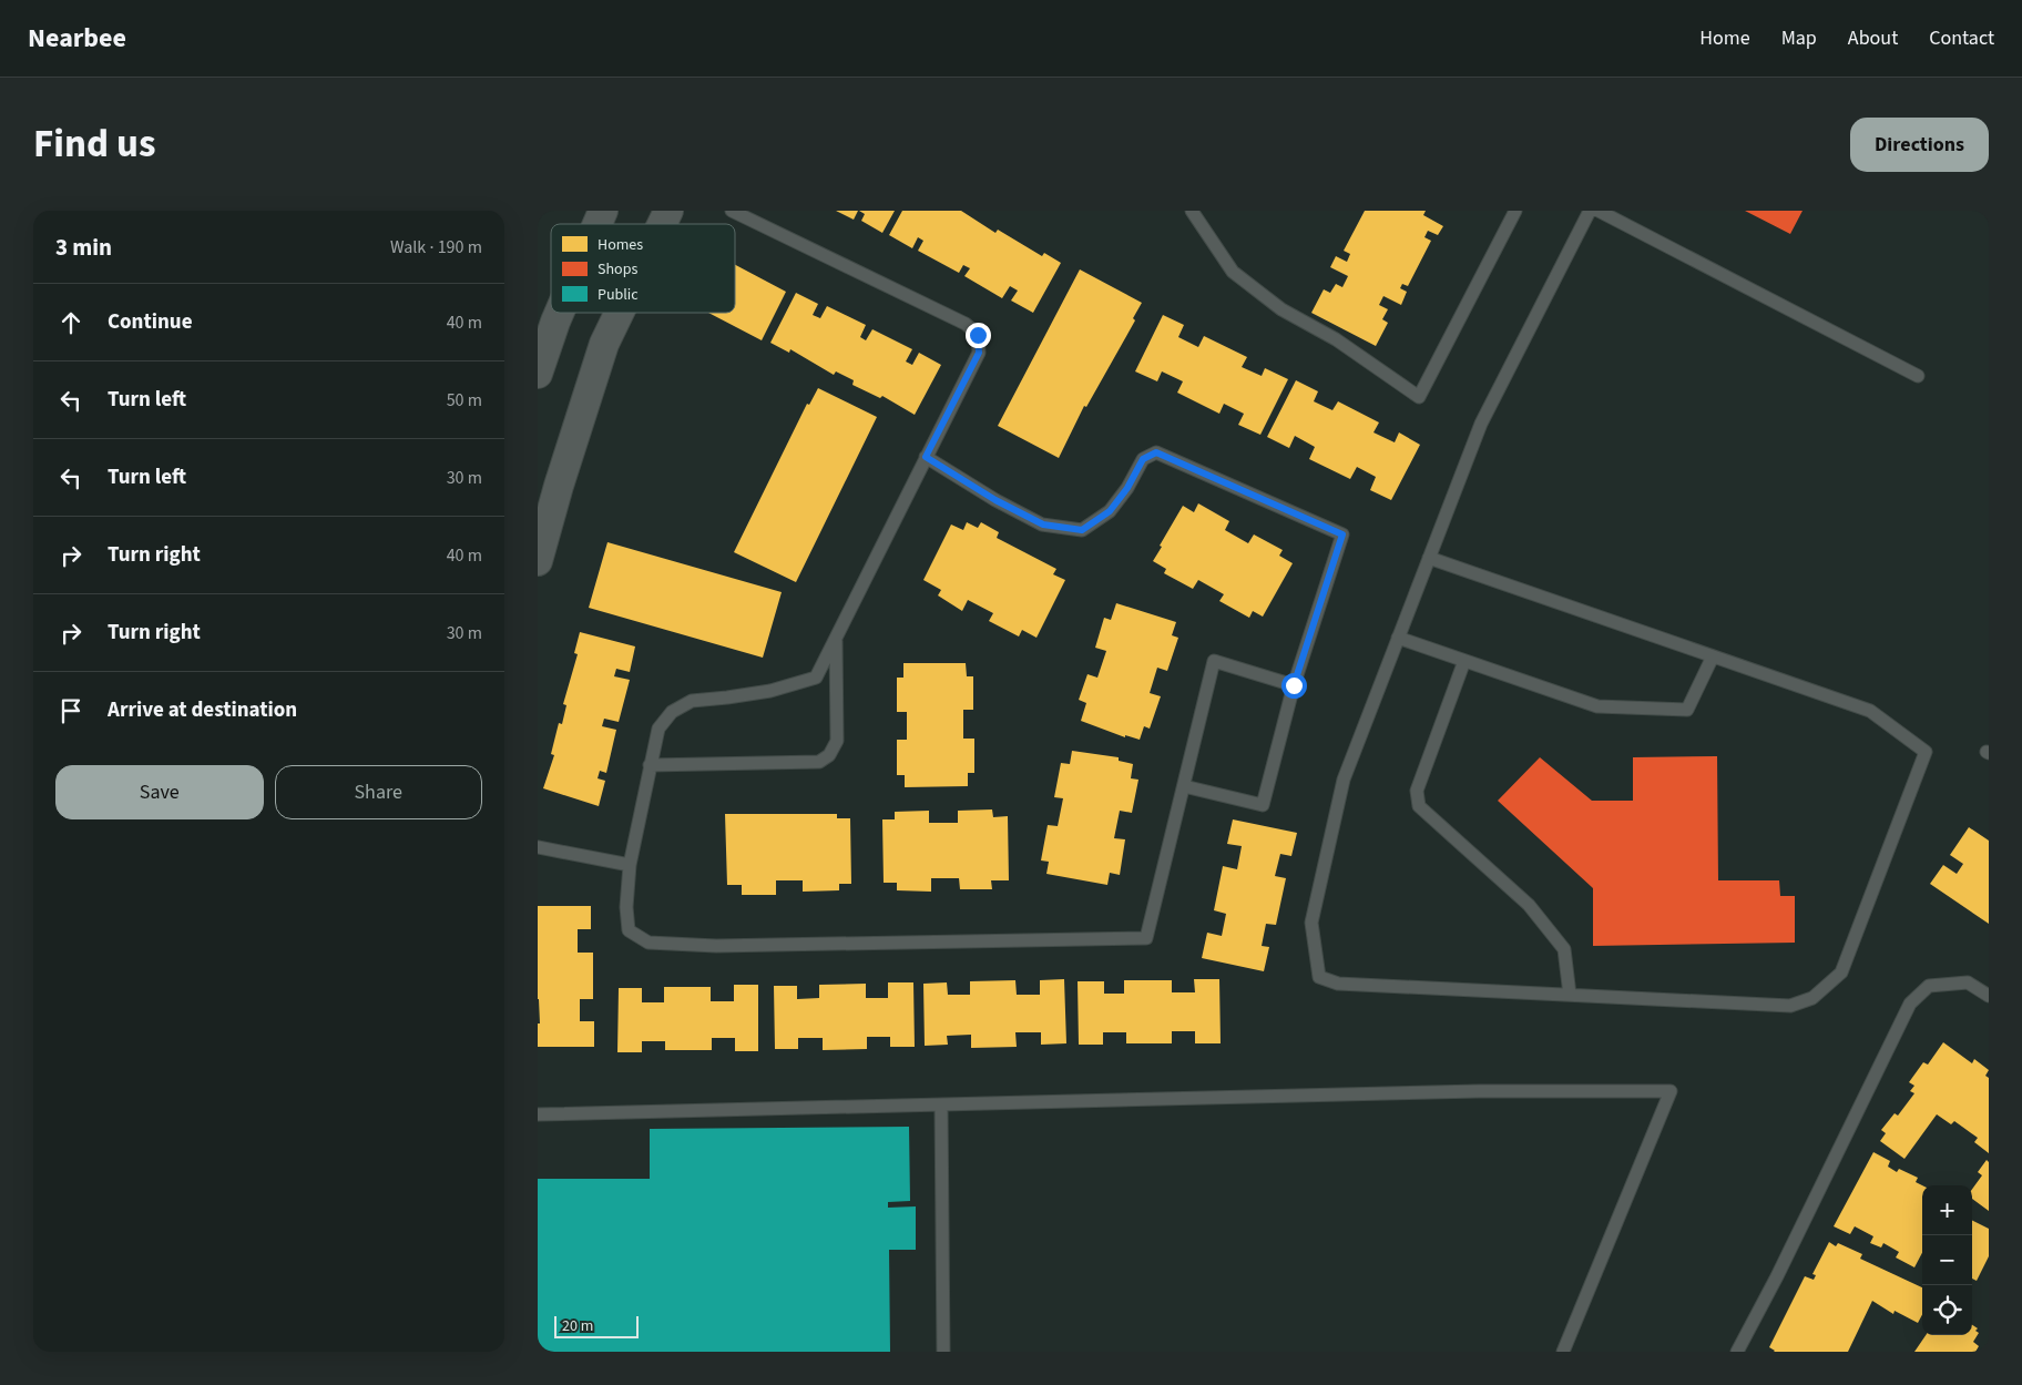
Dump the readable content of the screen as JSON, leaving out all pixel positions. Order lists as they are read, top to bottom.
{
  "legend": ["Homes", "Shops", "Public"],
  "scale_bar": "20 m",
  "page": {
    "header": "Nearbee",
    "nav": [
      "Home",
      "Map",
      "About",
      "Contact"
    ],
    "title": "Find us",
    "buttons": [
      "Directions",
      ["Save", "Share"]
    ],
    "heading": ["3 min", "Walk · 190 m"],
    "list": [
      ["Continue", "40 m"],
      ["Turn left", "50 m"],
      ["Turn left", "30 m"],
      ["Turn right", "40 m"],
      ["Turn right", "30 m"],
      "Arrive at destination"
    ],
    "map_buttons": ["+", "−"],
    "scale": "20 m"
  }
}
